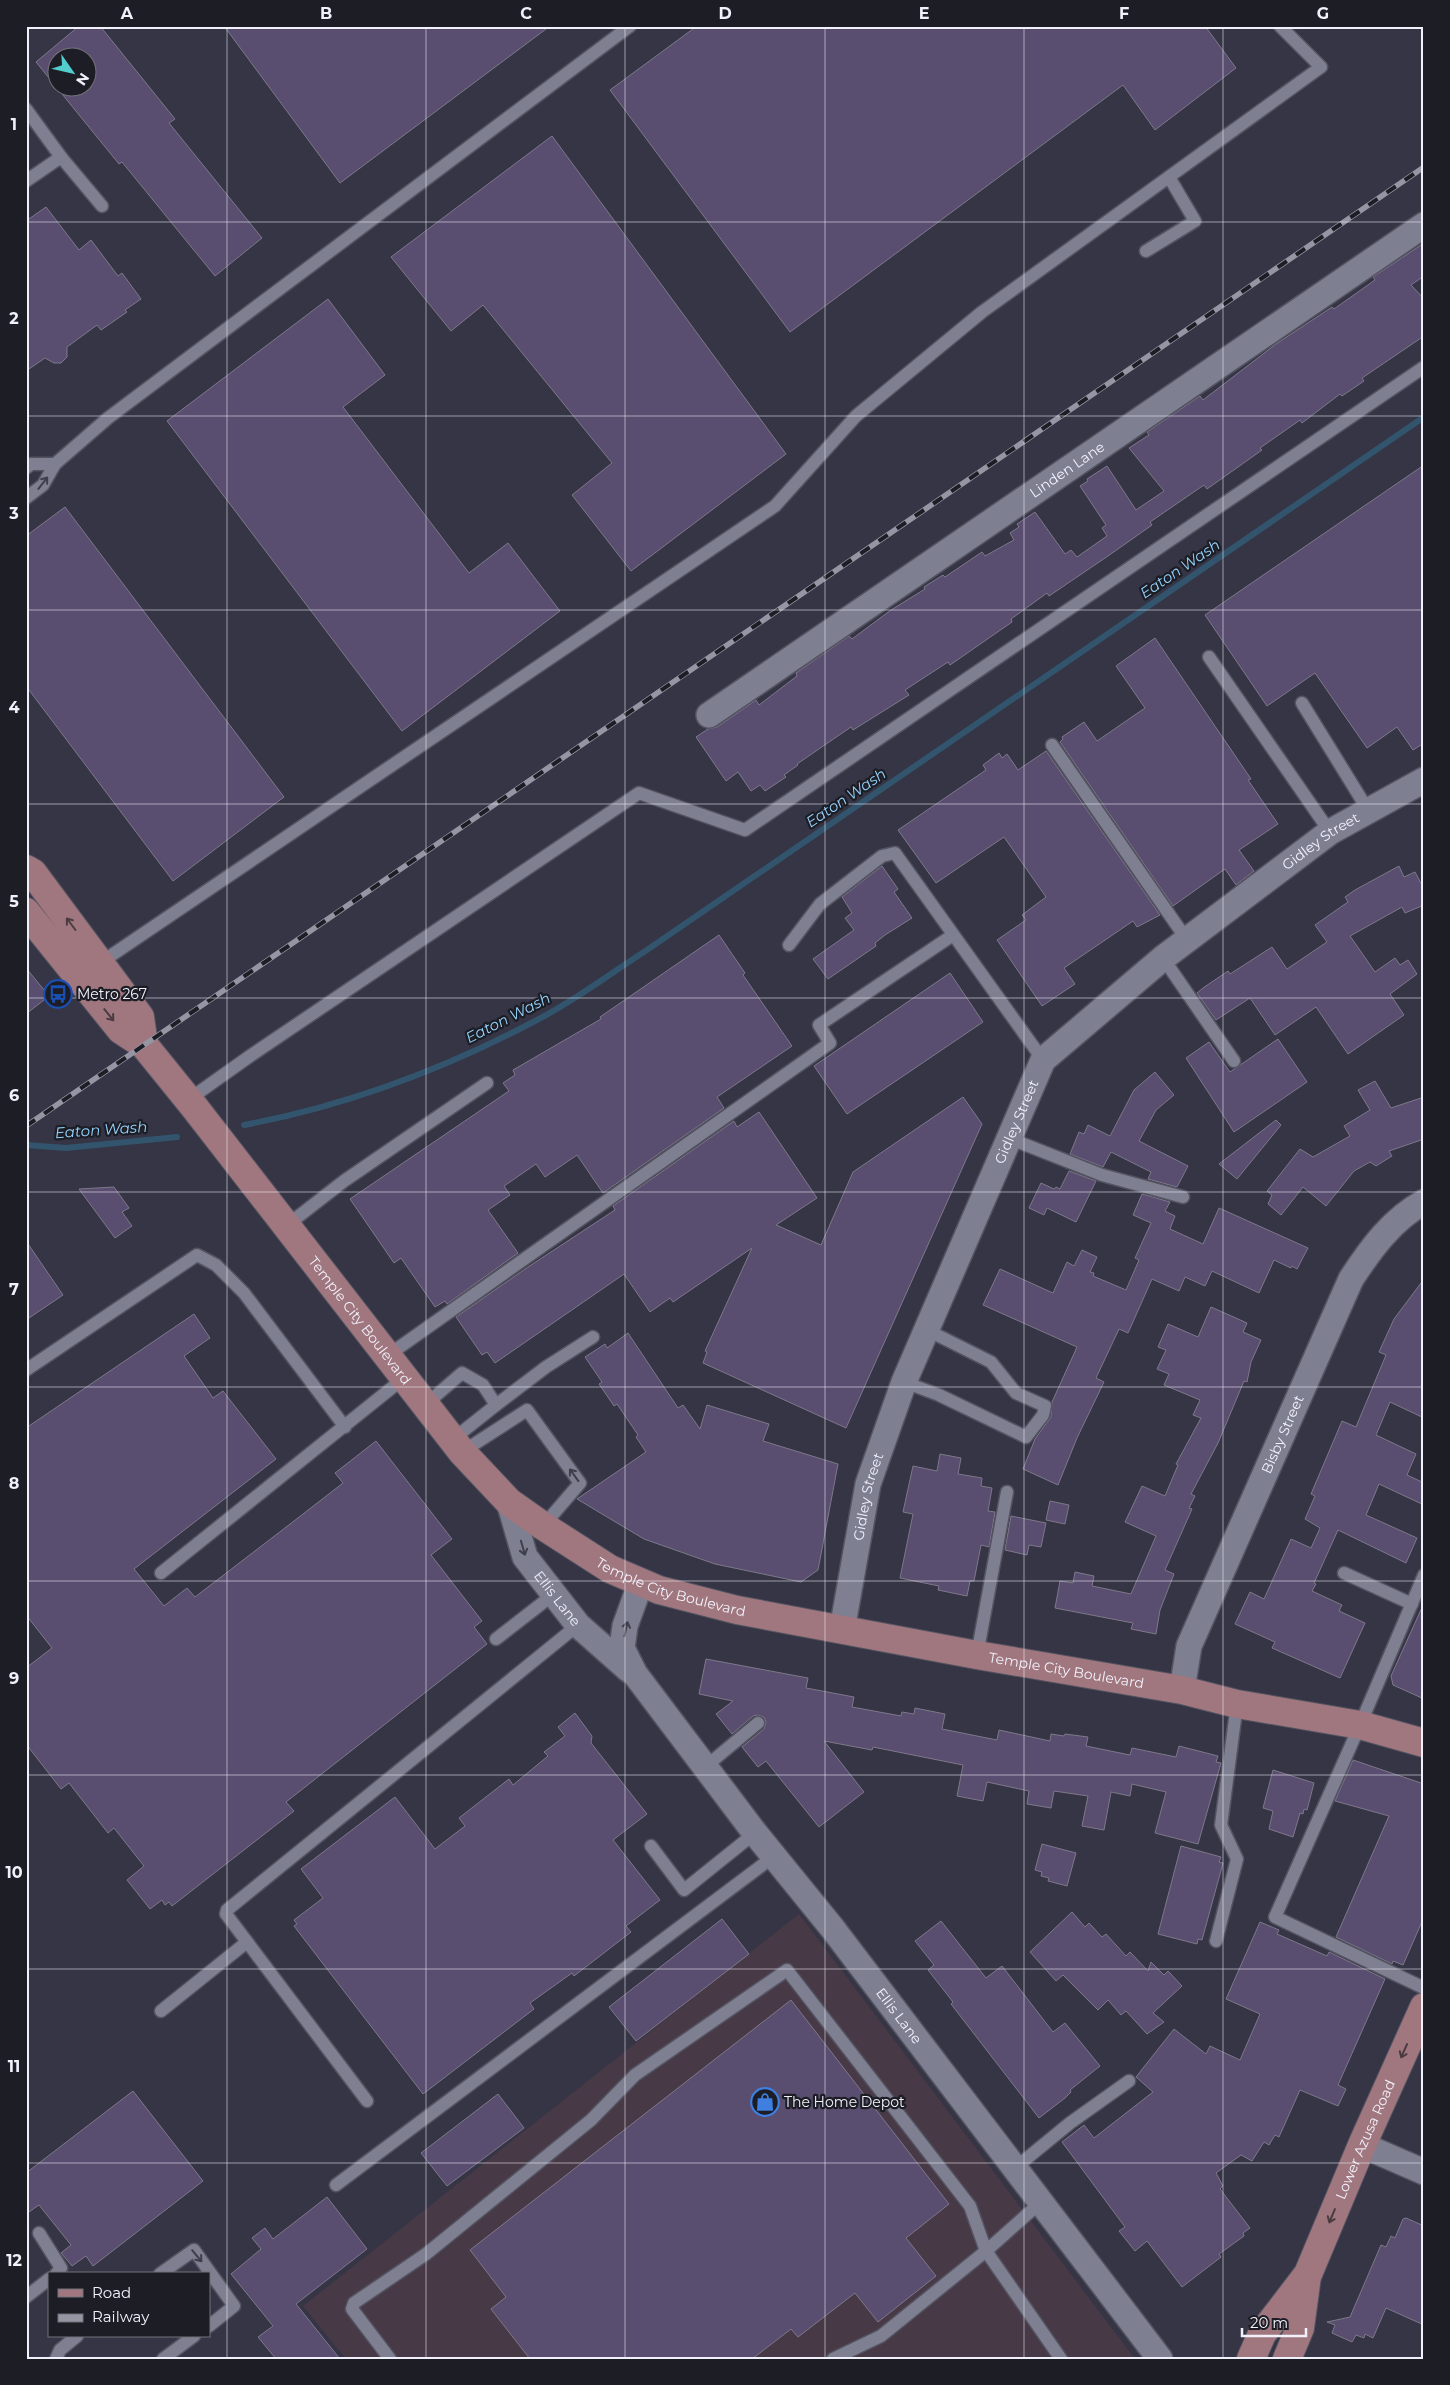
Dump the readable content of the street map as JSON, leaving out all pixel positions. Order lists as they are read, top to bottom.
{
  "streets": {
    "main road": ["Temple City Boulevard", "Lower Azusa Road"],
    "street": [
      "Linden Lane",
      "Gidley Street",
      "Bisby Street",
      "Ellis Lane"
    ]
  },
  "crossings": [
    ["Gidley Street", "Temple City Boulevard"],
    ["Temple City Boulevard", "Bisby Street"],
    ["Temple City Boulevard", "Ellis Lane"]
  ],
  "one_way": ["Lower Azusa Road"],
  "water": ["Eaton Wash"],
  "places": {
    "bus stop": ["Metro 267"],
    "shop": ["The Home Depot"]
  },
  "legend": ["Road", "Railway"],
  "scale_bar": "20 m",
  "north": "bottom right",
  "grid": {
    "columns": [
      "A",
      "B",
      "C",
      "D",
      "E",
      "F",
      "G"
    ],
    "rows": [
      "1",
      "2",
      "3",
      "4",
      "5",
      "6",
      "7",
      "8",
      "9",
      "10",
      "11",
      "12"
    ]
  }
}
